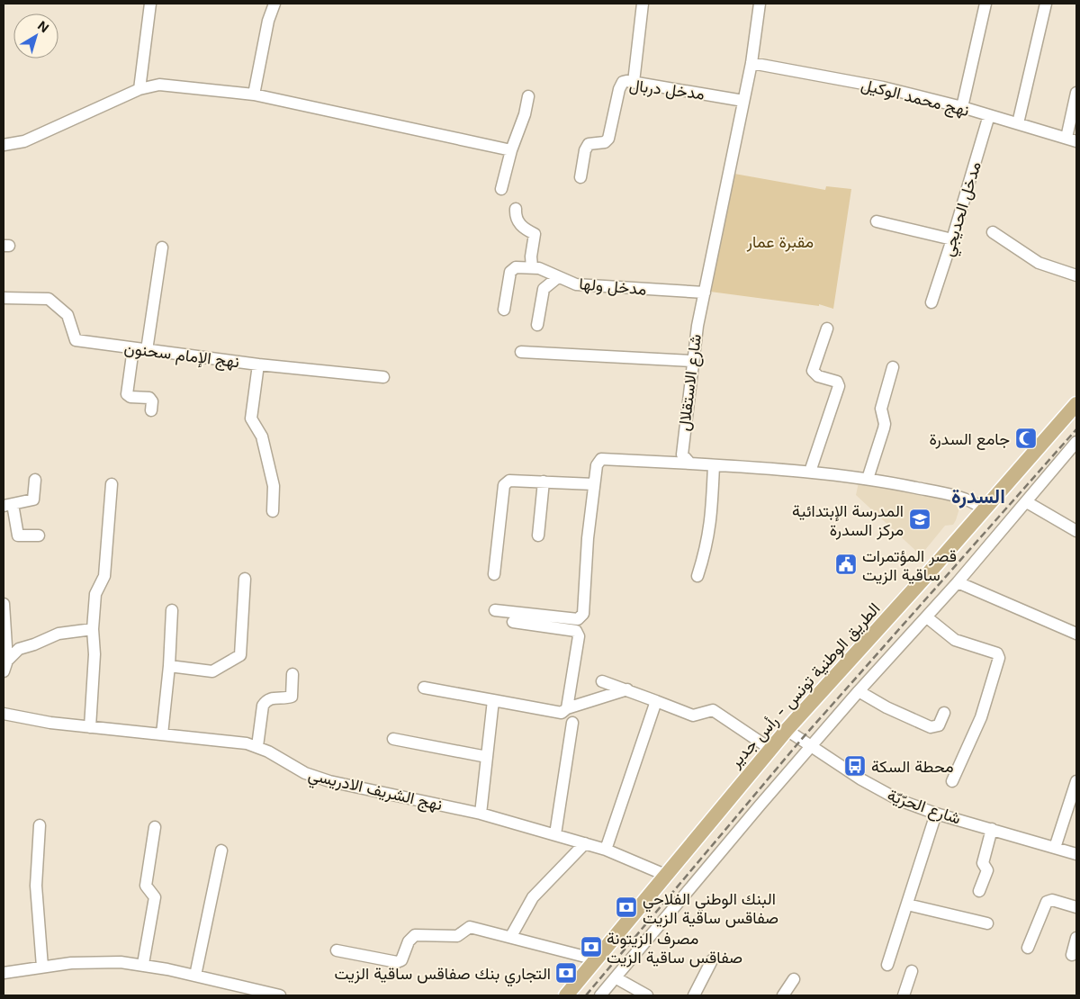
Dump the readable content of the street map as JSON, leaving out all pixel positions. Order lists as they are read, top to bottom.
{
  "streets": {
    "main road": ["الطريق الوطنية تونس - رأس جدير"],
    "street": [
      "مدخل دربال",
      "نهج محمد الوكيل",
      "مدخل الحديجي",
      "مدخل ولها",
      "نهج الإمام سحنون",
      "شارع الاستقلال",
      "نهج الشريف الادريسي",
      "شارع الحرّيّة"
    ]
  },
  "crossings": [
    ["مدخل دربال", "شارع الاستقلال"],
    ["نهج محمد الوكيل", "مدخل الحديجي"],
    ["نهج محمد الوكيل", "شارع الاستقلال"],
    ["مدخل ولها", "شارع الاستقلال"],
    ["الطريق الوطنية تونس - رأس جدير", "نهج الشريف الادريسي"],
    ["الطريق الوطنية تونس - رأس جدير", "شارع الحرّيّة"]
  ],
  "districts": ["السدرة"],
  "parks": ["مقبرة عمار"],
  "places": {
    "mosque": ["جامع السدرة"],
    "school or university": ["المدرسة الإبتدائية مركز السدرة"],
    "public building": ["قصر المؤتمرات ساقية الزيت"],
    "bus stop": ["محطة السكة"],
    "bank": ["البنك الوطني الفلاحي صفاقس ساقية الزيت", "مصرف الزيتونة صفاقس ساقية الزيت", "التجاري بنك صفاقس ساقية الزيت"]
  },
  "north": "top right"
}
